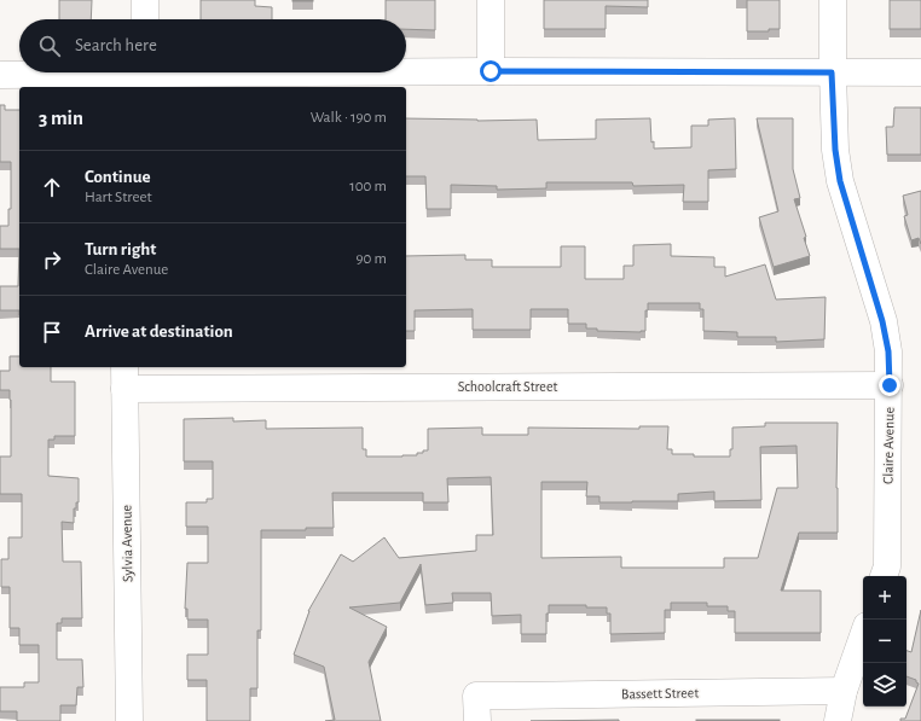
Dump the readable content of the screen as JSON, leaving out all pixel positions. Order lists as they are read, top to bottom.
{
  "streets": {
    "street": [
      "Schoolcraft Street",
      "Claire Avenue",
      "Sylvia Avenue",
      "Bassett Street"
    ]
  },
  "crossings": [
    ["Schoolcraft Street", "Claire Avenue"],
    ["Schoolcraft Street", "Sylvia Avenue"]
  ],
  "page": {
    "search": "Search here",
    "heading": ["3 min", "Walk · 190 m"],
    "list": [
      ["Continue", "Hart Street", "100 m"],
      ["Turn right", "Claire Avenue", "90 m"],
      "Arrive at destination"
    ],
    "map_buttons": ["+", "−"]
  }
}
